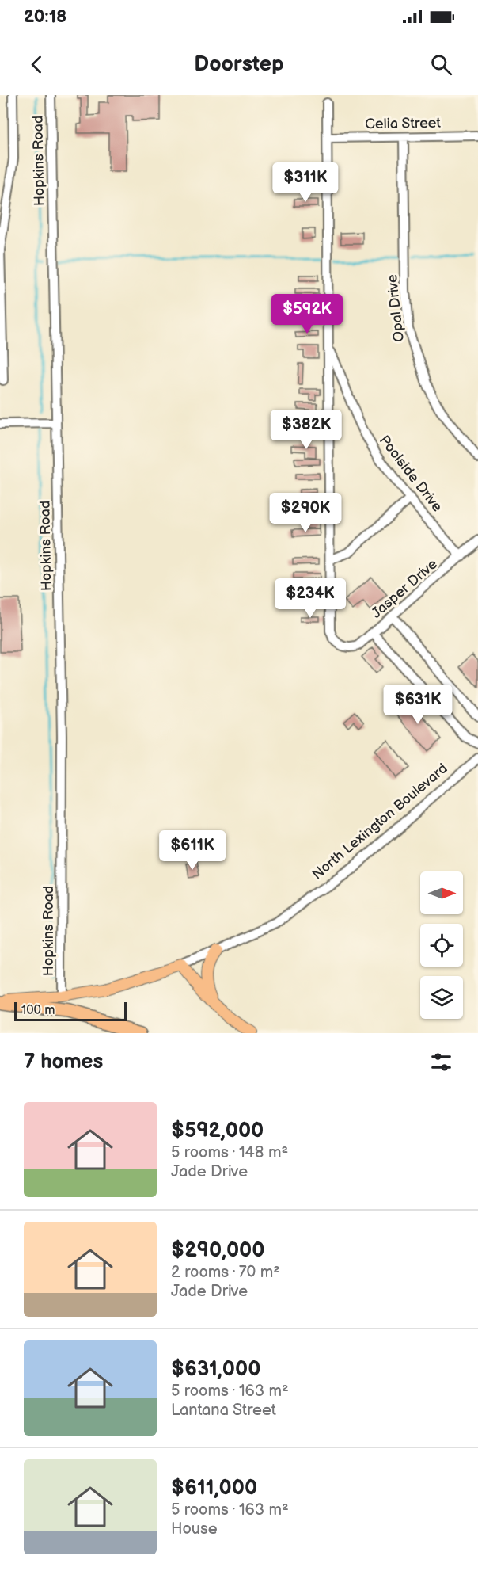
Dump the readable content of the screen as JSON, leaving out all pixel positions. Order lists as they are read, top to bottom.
{
  "streets": {
    "main road": ["North Lexington Boulevard"],
    "street": [
      "Celia Street",
      "Hopkins Road",
      "Opal Drive",
      "Poolside Drive",
      "Jasper Drive"
    ]
  },
  "crossings": [
    ["Celia Street", "Opal Drive"],
    ["Hopkins Road", "North Lexington Boulevard"],
    ["Poolside Drive", "Jasper Drive"]
  ],
  "scale_bar": "100 m",
  "north": "right",
  "page": {
    "status": "20:18",
    "header": "Doorstep",
    "price": [
      "$311K",
      "$592K",
      "$382K",
      "$290K",
      "$234K",
      "$631K",
      "$611K"
    ],
    "scale": "100 m",
    "heading": "7 homes",
    "list": [
      {
        "name": "$592,000",
        "note": "5 rooms · 148 m² · Jade Drive"
      },
      {
        "name": "$290,000",
        "note": "2 rooms · 70 m² · Jade Drive"
      },
      {
        "name": "$631,000",
        "note": "5 rooms · 163 m² · Lantana Street"
      },
      {
        "name": "$611,000",
        "note": "5 rooms · 163 m² · House"
      }
    ]
  }
}
